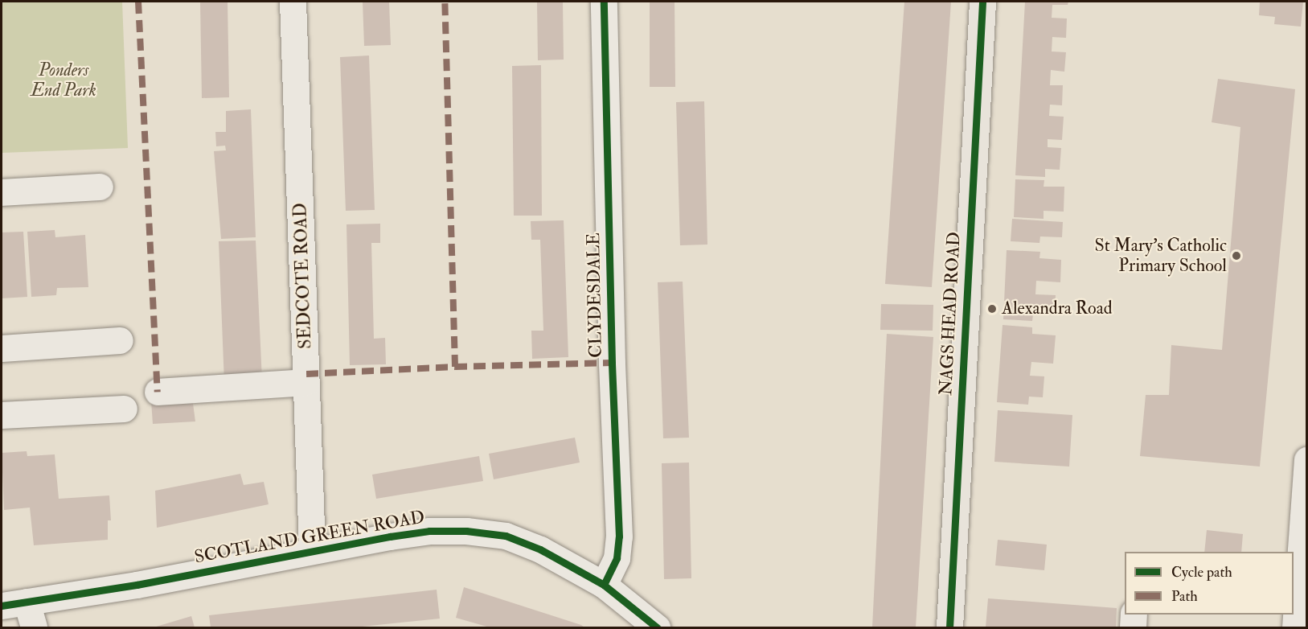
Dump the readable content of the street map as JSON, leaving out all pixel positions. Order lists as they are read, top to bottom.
{
  "streets": {
    "main road": ["NAGS HEAD ROAD"],
    "street": ["SEDCOTE ROAD", "CLYDESDALE", "SCOTLAND GREEN ROAD"]
  },
  "crossings": [
    ["SEDCOTE ROAD", "SCOTLAND GREEN ROAD"],
    ["CLYDESDALE", "SCOTLAND GREEN ROAD"]
  ],
  "parks": ["Ponders End Park"],
  "places": ["St Mary's Catholic Primary School", "Alexandra Road"],
  "legend": ["Cycle path", "Path"]
}
